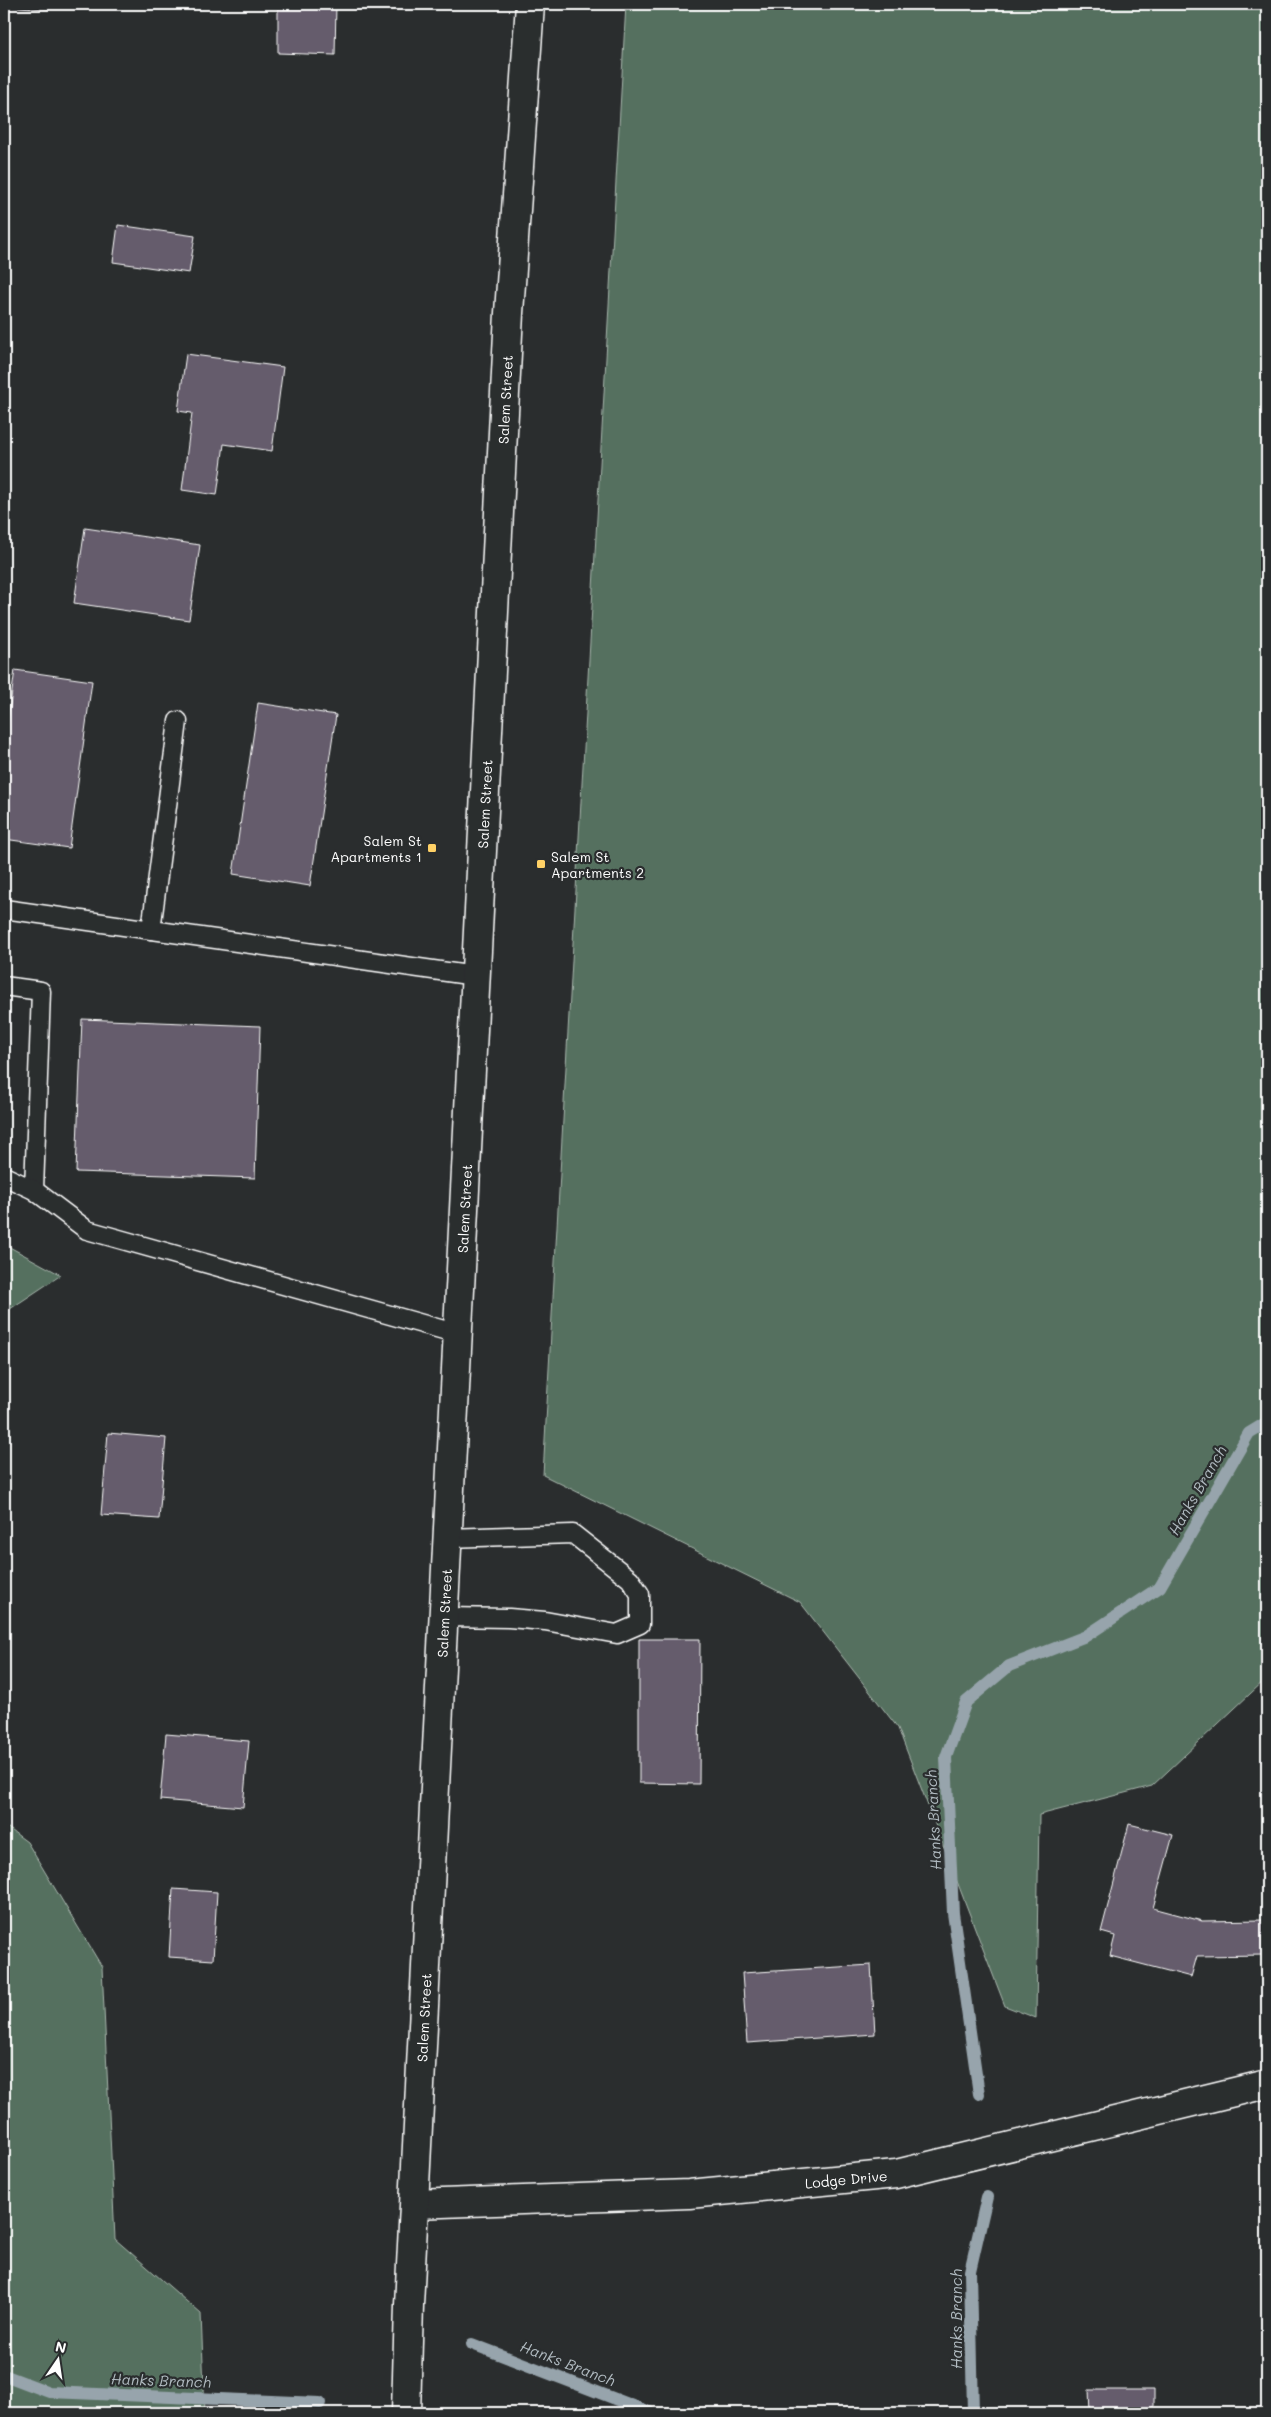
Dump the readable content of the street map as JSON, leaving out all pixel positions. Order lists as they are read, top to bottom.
{
  "streets": {
    "main road": ["Salem Street", "Lodge Drive"]
  },
  "crossings": [
    ["Salem Street", "Lodge Drive"]
  ],
  "water": ["Hanks Branch"],
  "places": {
    "transit": ["Salem St Apartments 1", "Salem St Apartments 2"]
  },
  "north": "top"
}
